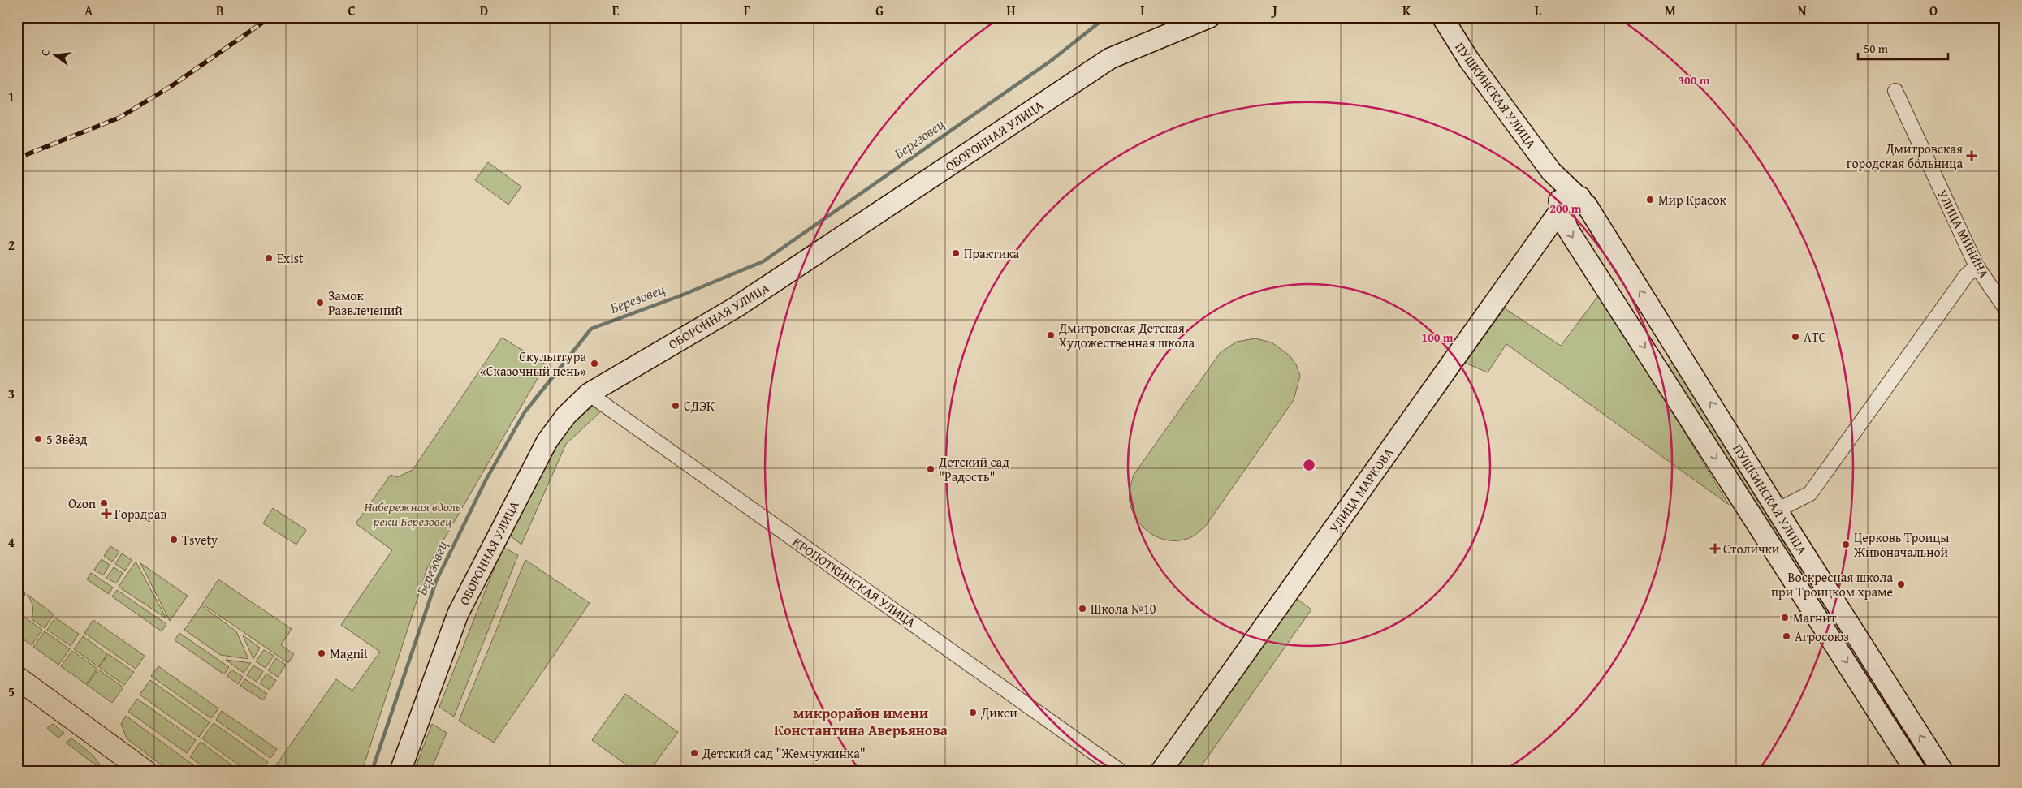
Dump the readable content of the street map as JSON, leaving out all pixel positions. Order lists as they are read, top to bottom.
{
  "streets": {
    "street": [
      "ПУШКИНСКАЯ УЛИЦА",
      "ОБОРОННАЯ УЛИЦА",
      "УЛИЦА МИНИНА",
      "УЛИЦА МАРКОВА",
      "КРОПОТКИНСКАЯ УЛИЦА"
    ]
  },
  "crossings": [
    ["ПУШКИНСКАЯ УЛИЦА", "УЛИЦА МАРКОВА"],
    ["ОБОРОННАЯ УЛИЦА", "КРОПОТКИНСКАЯ УЛИЦА"]
  ],
  "districts": ["микрорайон имени Константина Аверьянова"],
  "water": ["Березовец"],
  "parks": ["Набережная вдоль реки Березовец"],
  "places": {
    "health": ["Дмитровская городская больница", "Горздрав", "Столички"],
    "other": [
      "Мир Красок",
      "Практика",
      "Exist",
      "Замок Развлечений",
      "Дмитровская Детская Художественная школа",
      "АТС",
      "Скульптура «Сказочный пень»",
      "СДЭК",
      "5 Звёзд",
      "Детский сад \"Радость\"",
      "Ozon",
      "Tsvety",
      "Церковь Троицы Живоначальной",
      "Воскресная школа при Троицком храме",
      "Школа №10",
      "Магнит",
      "Агросоюз",
      "Magnit",
      "Дикси",
      "Детский сад \"Жемчужинка\""
    ]
  },
  "scale_bar": "50 m",
  "north": "left",
  "grid": {
    "columns": [
      "A",
      "B",
      "C",
      "D",
      "E",
      "F",
      "G",
      "H",
      "I",
      "J",
      "K",
      "L",
      "M",
      "N",
      "O"
    ],
    "rows": [
      "1",
      "2",
      "3",
      "4",
      "5"
    ]
  },
  "rings": ["300 m", "200 m", "100 m"]
}
